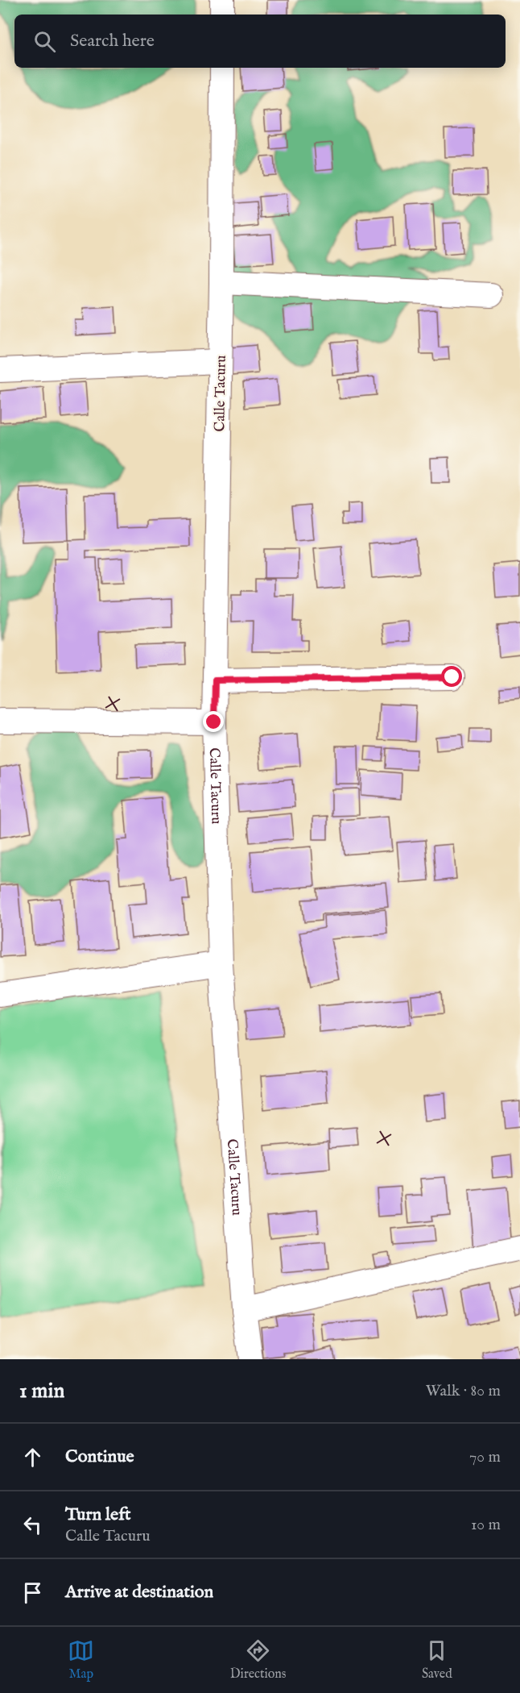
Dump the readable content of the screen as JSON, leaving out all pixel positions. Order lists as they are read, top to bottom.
{
  "streets": {
    "street": ["Calle Tacuru"]
  },
  "page": {
    "search": "Search here",
    "heading": ["1 min", "Walk · 80 m"],
    "list": [
      ["Continue", "70 m"],
      ["Turn left", "Calle Tacuru", "10 m"],
      "Arrive at destination"
    ],
    "nav": ["Map", "Directions", "Saved"]
  }
}
